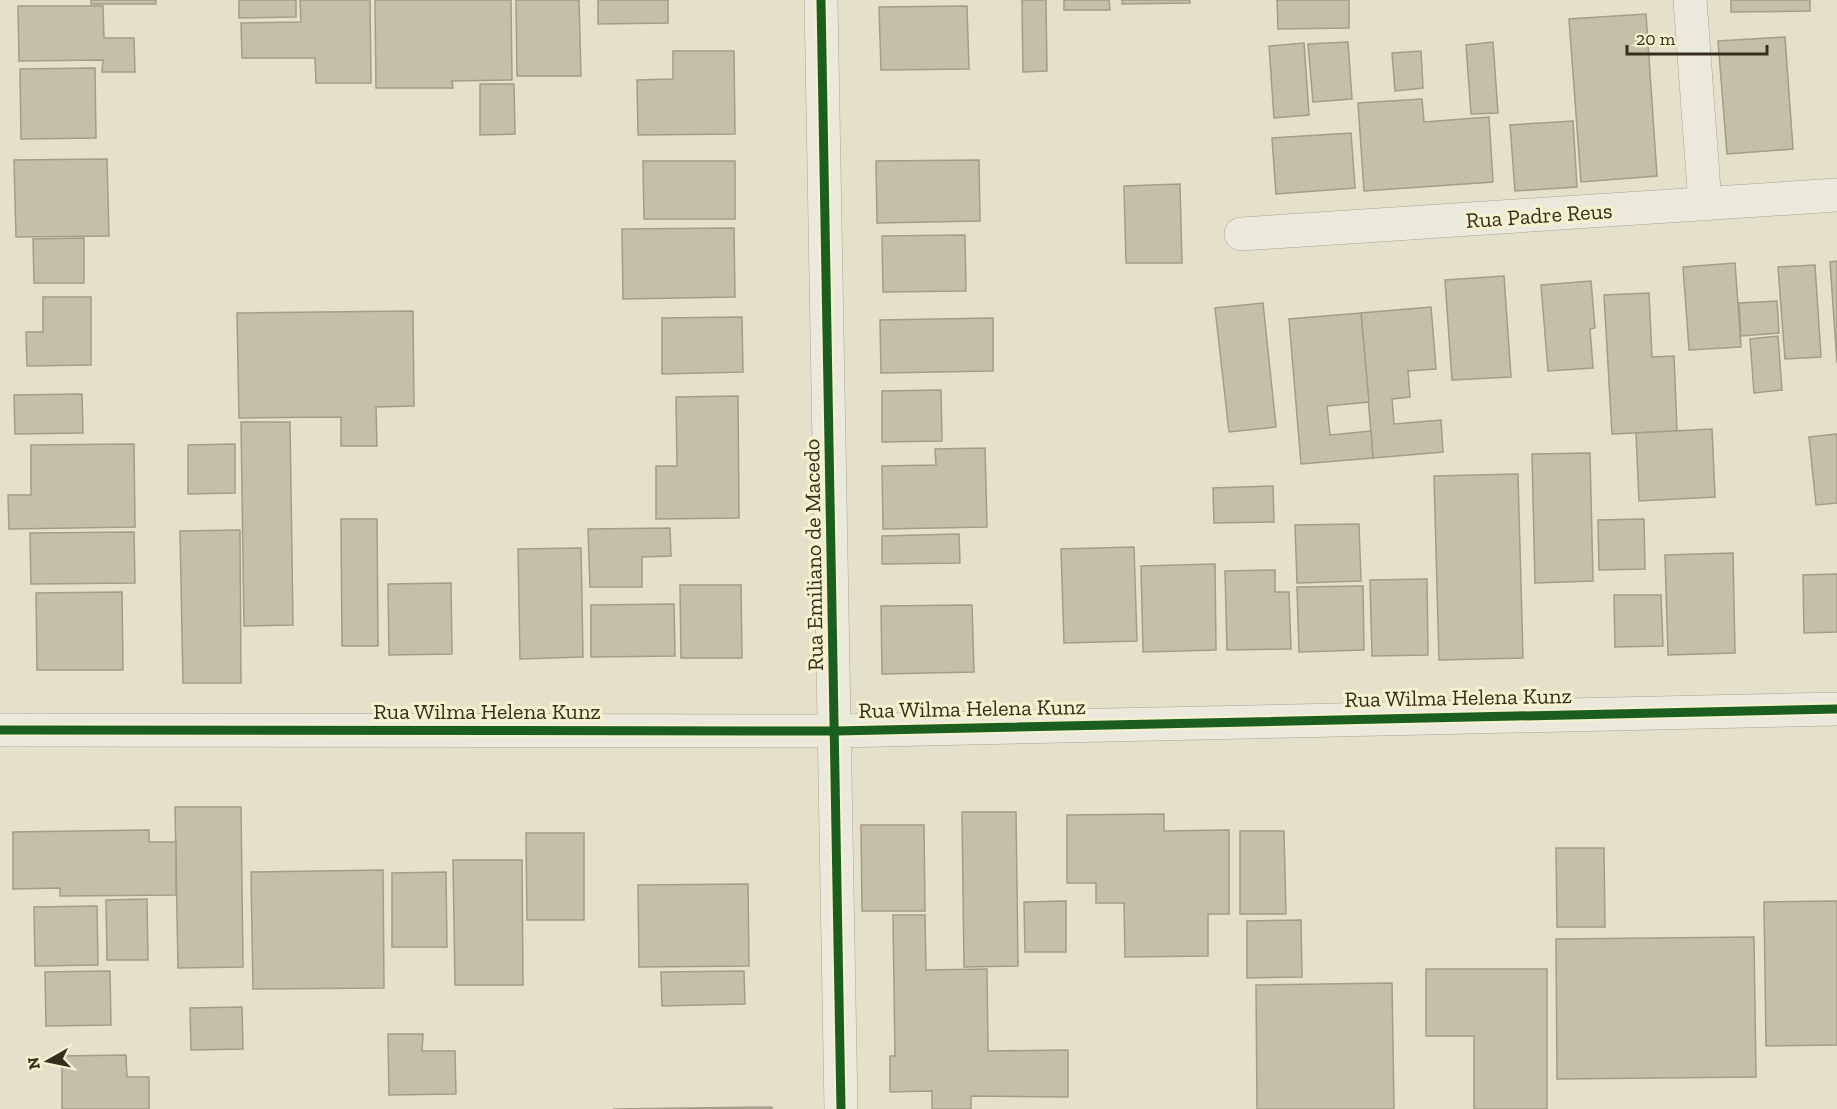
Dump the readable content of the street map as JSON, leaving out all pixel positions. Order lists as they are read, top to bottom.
{
  "streets": {
    "street": ["Rua Padre Reus", "Rua Emiliano de Macedo", "Rua Wilma Helena Kunz"]
  },
  "crossings": [
    ["Rua Emiliano de Macedo", "Rua Wilma Helena Kunz"]
  ],
  "scale_bar": "20 m",
  "north": "left"
}
